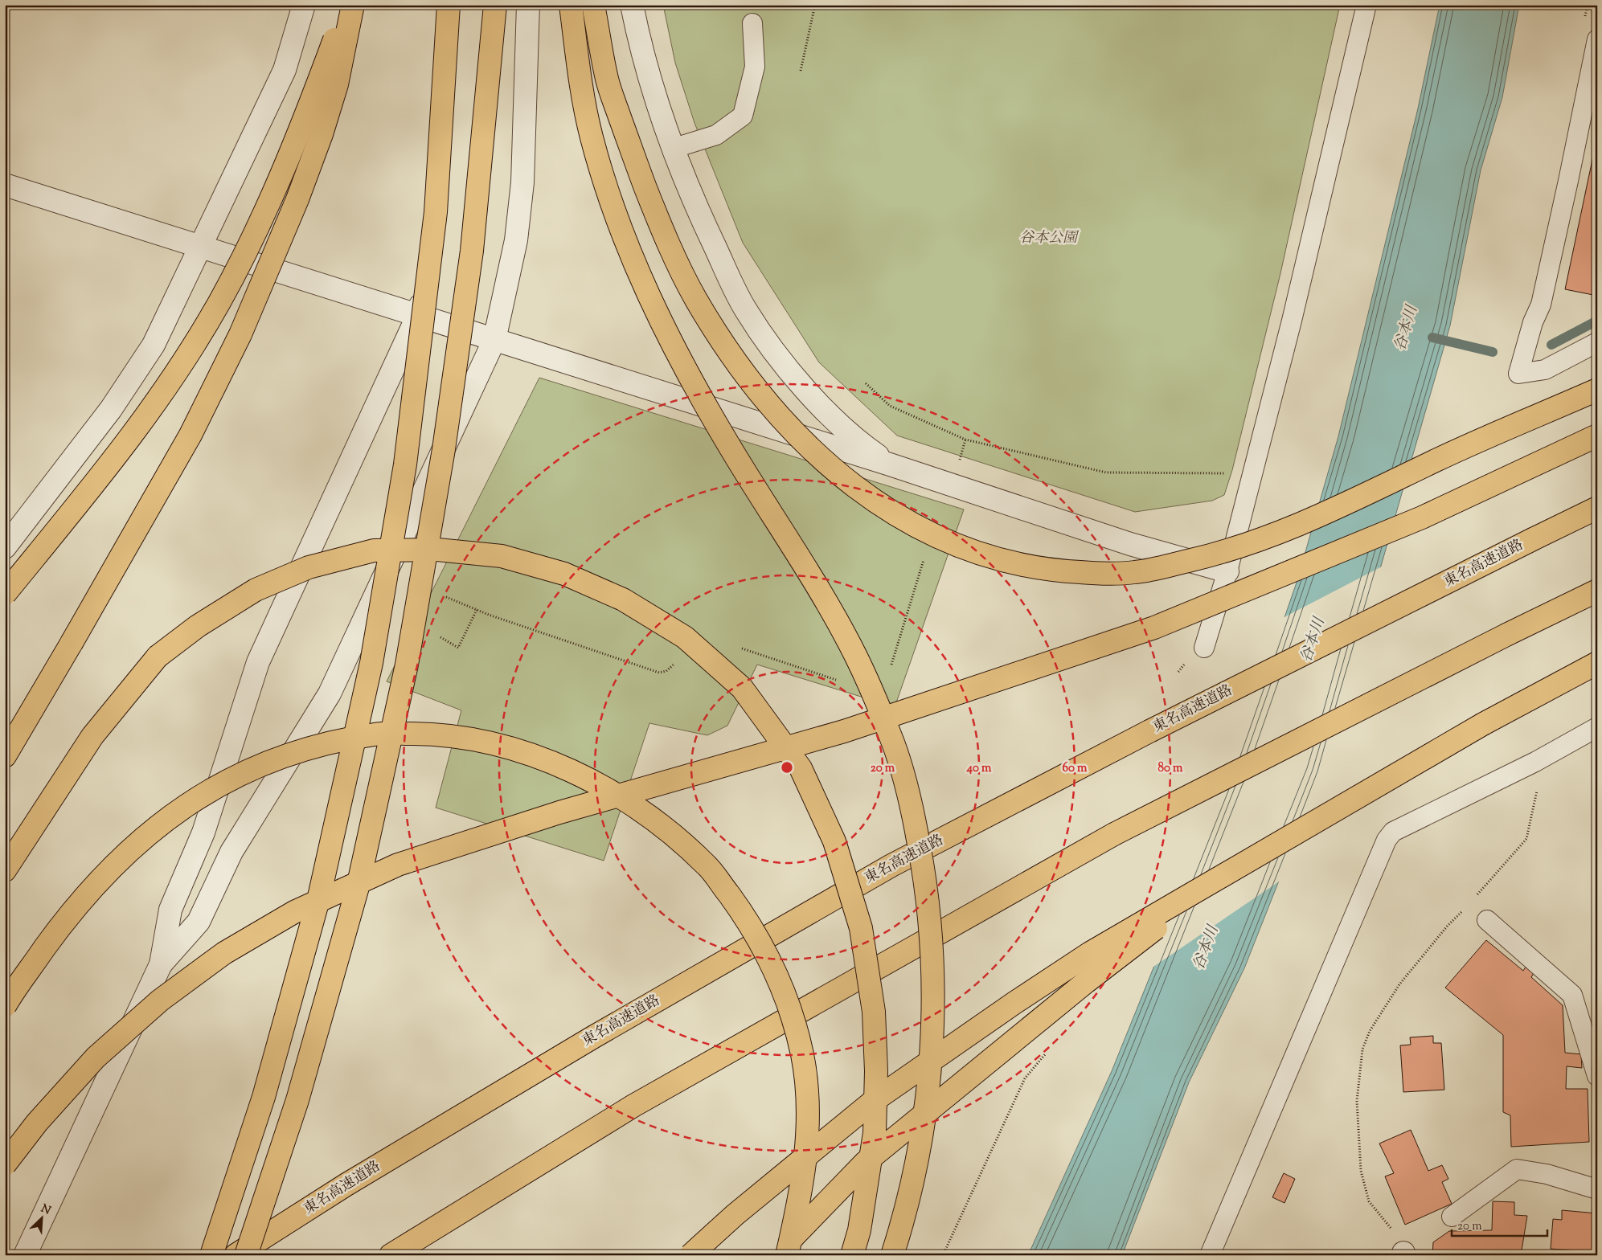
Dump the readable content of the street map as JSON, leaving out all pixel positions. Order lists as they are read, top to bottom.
{
  "streets": {
    "highway": ["東名高速道路"]
  },
  "water": ["谷本川"],
  "parks": ["谷本公園"],
  "scale_bar": "20 m",
  "north": "top right",
  "rings": [
    "20 m",
    "40 m",
    "60 m",
    "80 m"
  ]
}
